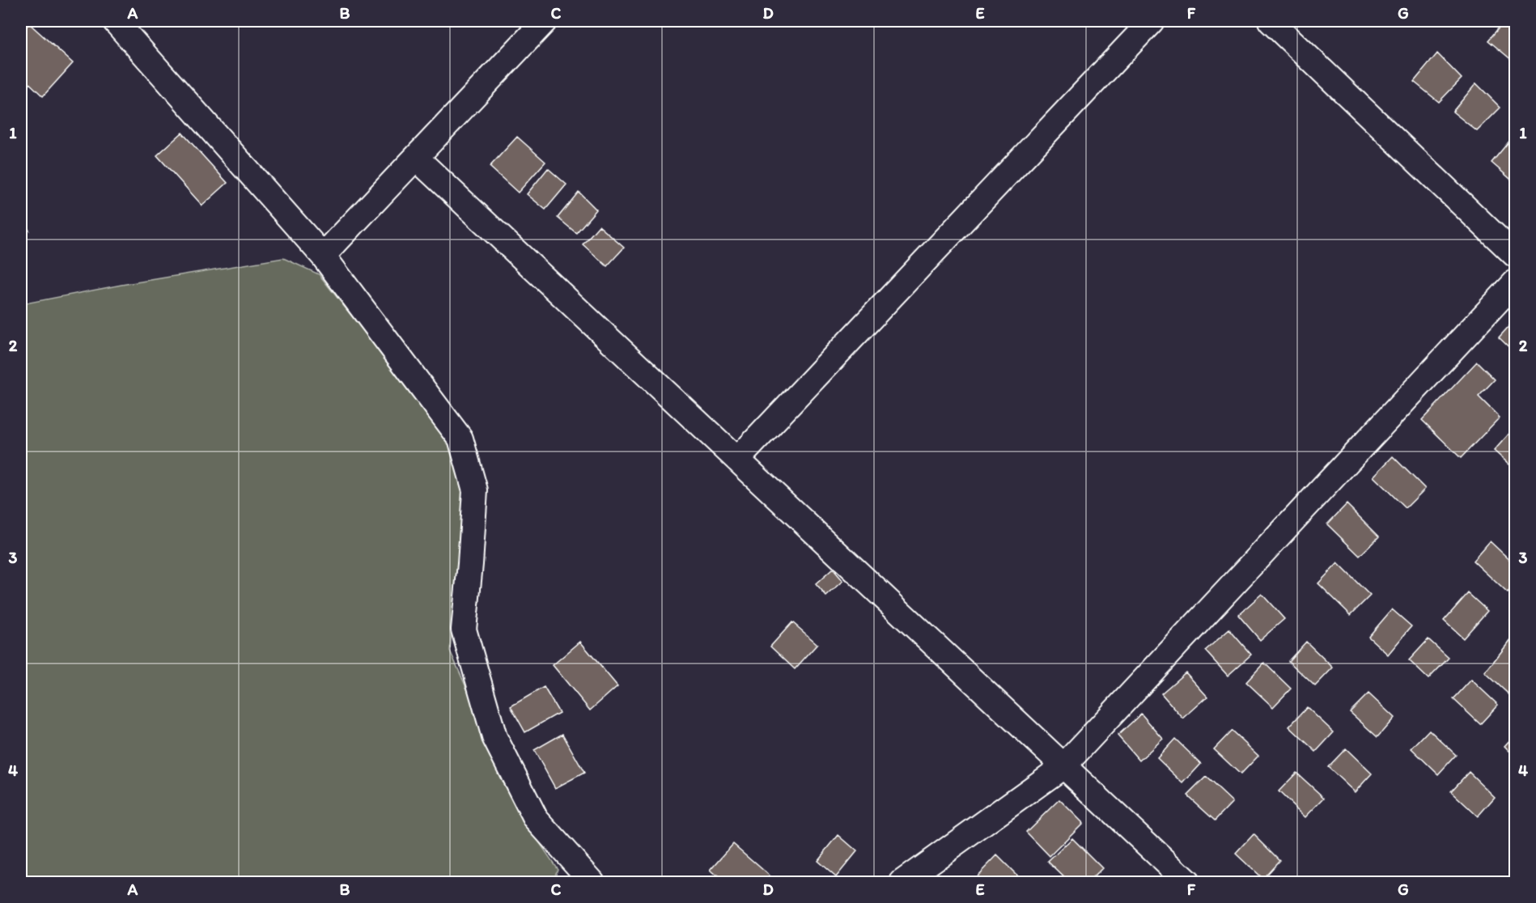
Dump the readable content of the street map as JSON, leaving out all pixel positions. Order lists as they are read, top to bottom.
{
  "grid": {
    "columns": [
      "A",
      "B",
      "C",
      "D",
      "E",
      "F",
      "G"
    ],
    "rows": [
      "1",
      "2",
      "3",
      "4"
    ]
  }
}
